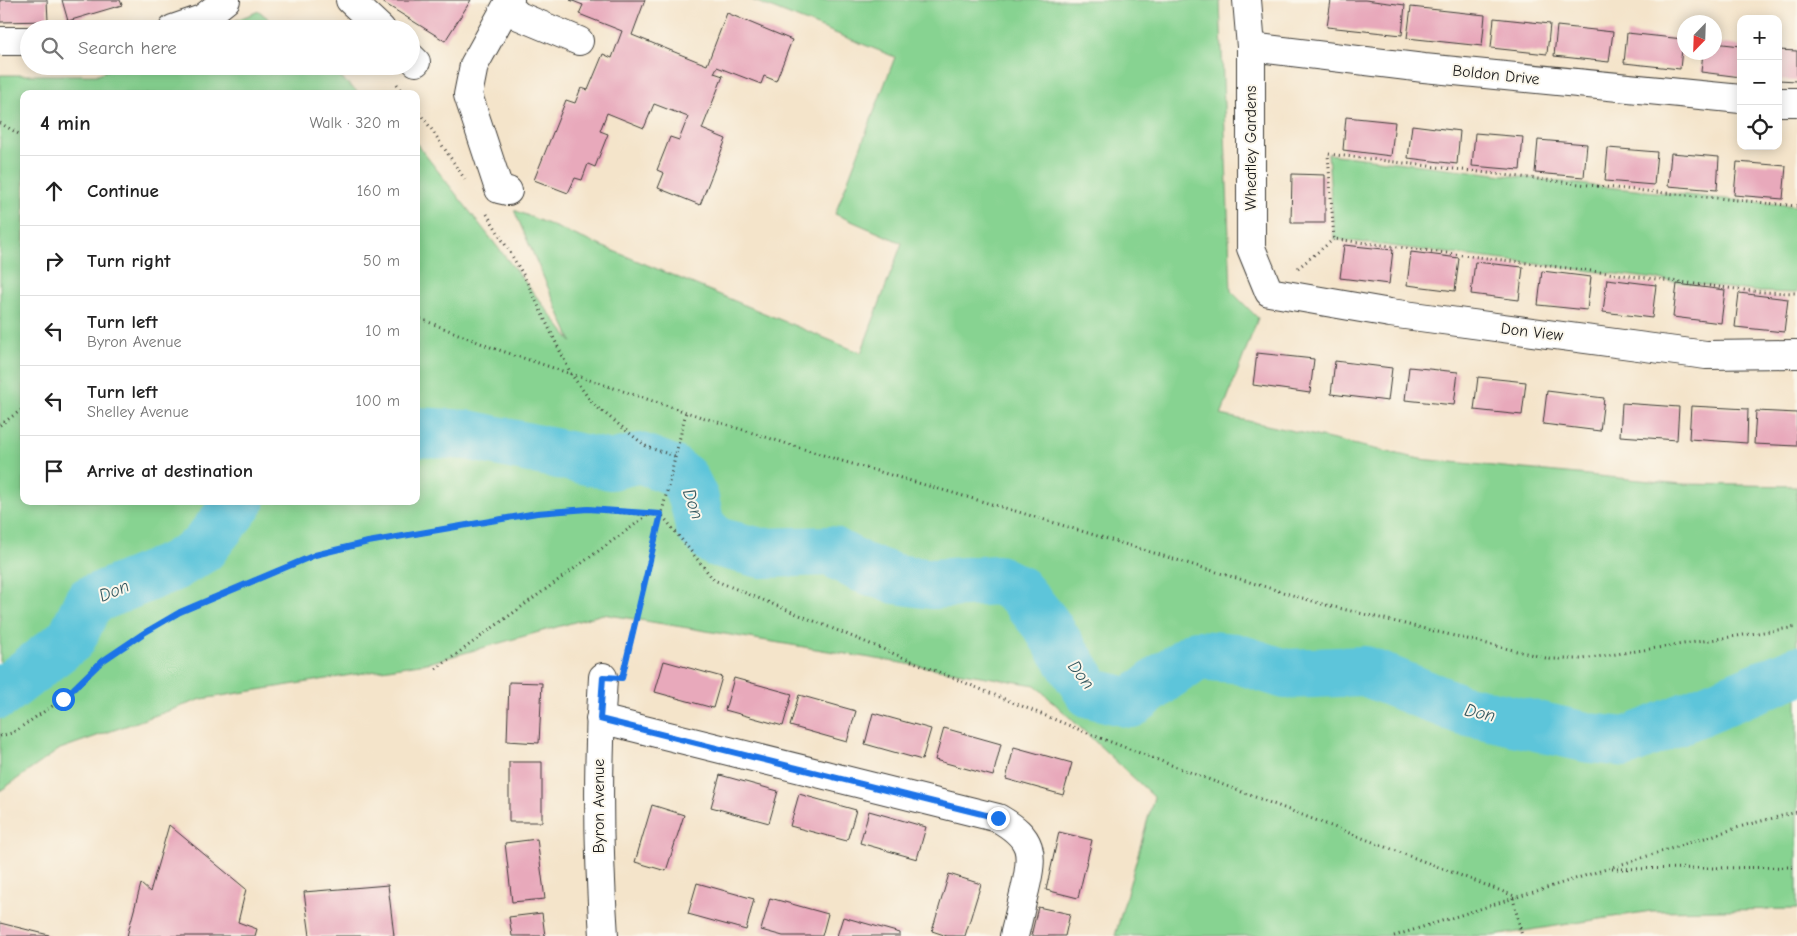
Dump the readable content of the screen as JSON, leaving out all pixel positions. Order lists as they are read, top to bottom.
{
  "streets": {
    "street": [
      "Boldon Drive",
      "Wheatley Gardens",
      "Don View",
      "Byron Avenue"
    ]
  },
  "crossings": [
    ["Boldon Drive", "Wheatley Gardens"],
    ["Wheatley Gardens", "Don View"]
  ],
  "water": ["Don"],
  "north": "bottom left",
  "page": {
    "map_buttons": ["+", "−"],
    "search": "Search here",
    "heading": ["4 min", "Walk · 320 m"],
    "list": [
      ["Continue", "160 m"],
      ["Turn right", "50 m"],
      ["Turn left", "Byron Avenue", "10 m"],
      ["Turn left", "Shelley Avenue", "100 m"],
      "Arrive at destination"
    ]
  }
}
